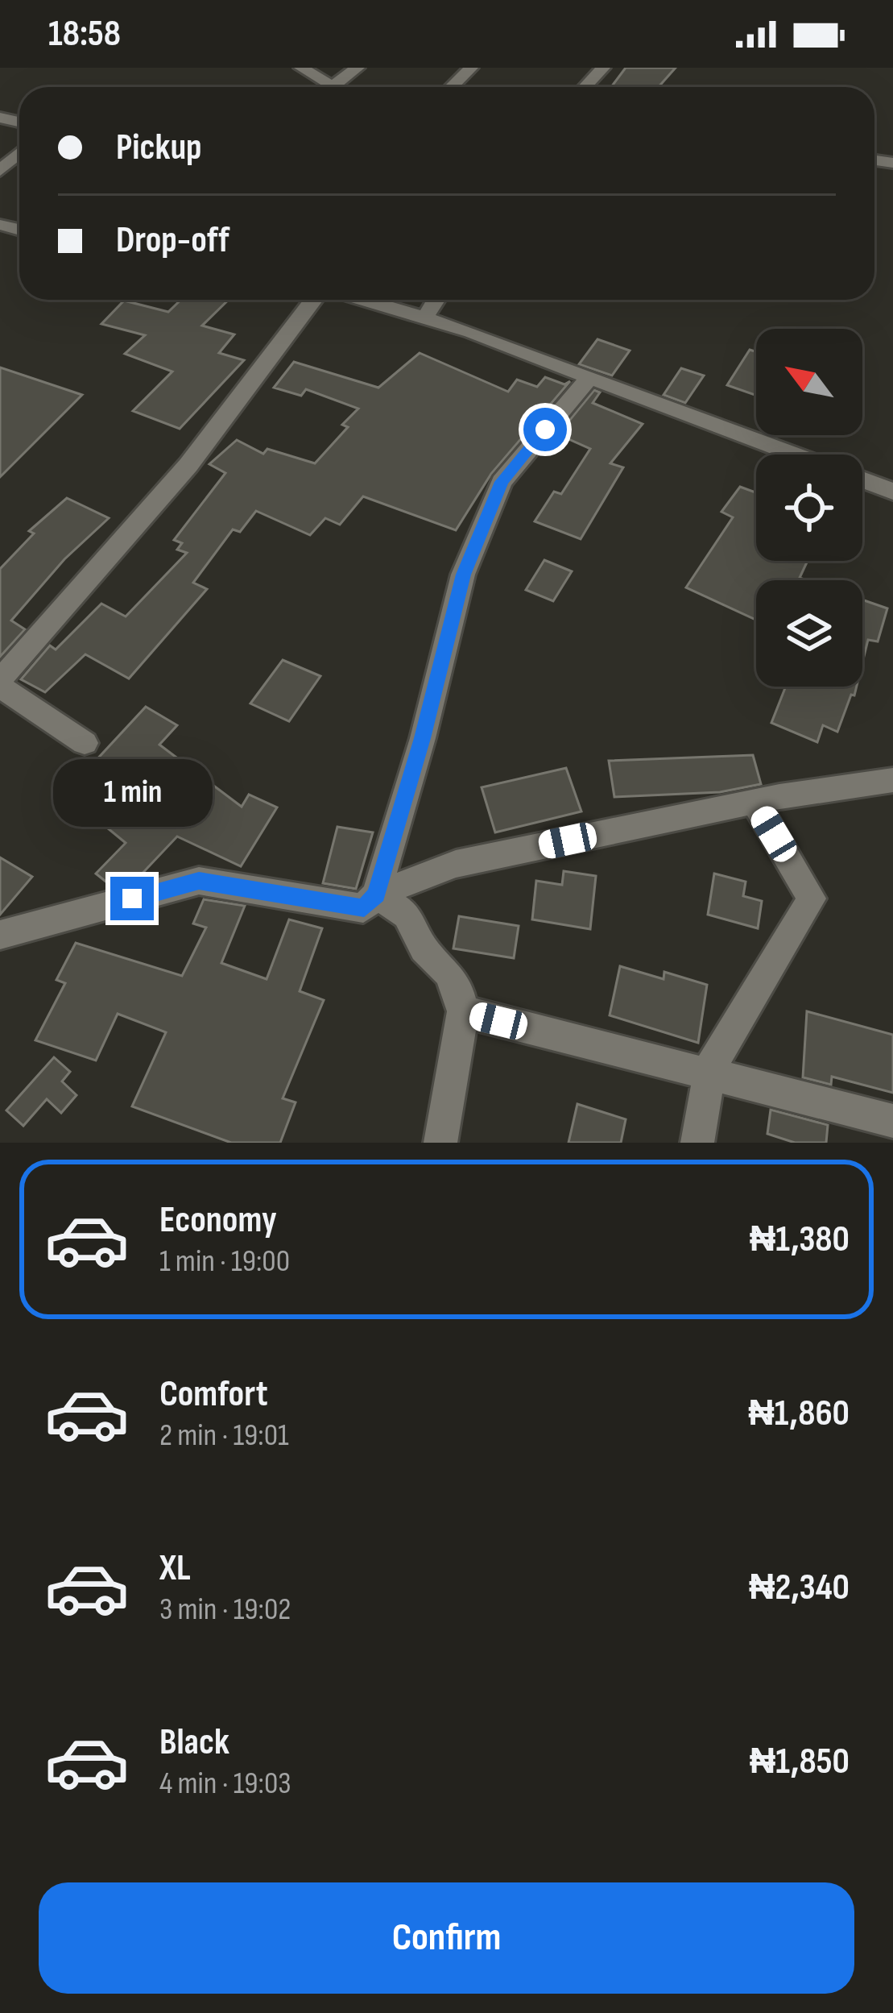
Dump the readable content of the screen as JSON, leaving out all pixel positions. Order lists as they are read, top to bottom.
{
  "north": "top left",
  "page": {
    "status": "18:58",
    "banner": ["Pickup", "Drop-off"],
    "bubble": "1 min",
    "list": [
      {
        "name": "Economy",
        "note": "1 min · 19:00",
        "value": "₦1,380"
      },
      {
        "name": "Comfort",
        "note": "2 min · 19:01",
        "value": "₦1,860"
      },
      {
        "name": "XL",
        "note": "3 min · 19:02",
        "value": "₦2,340"
      },
      {
        "name": "Black",
        "note": "4 min · 19:03",
        "value": "₦1,850"
      }
    ],
    "buttons": "Confirm"
  }
}
